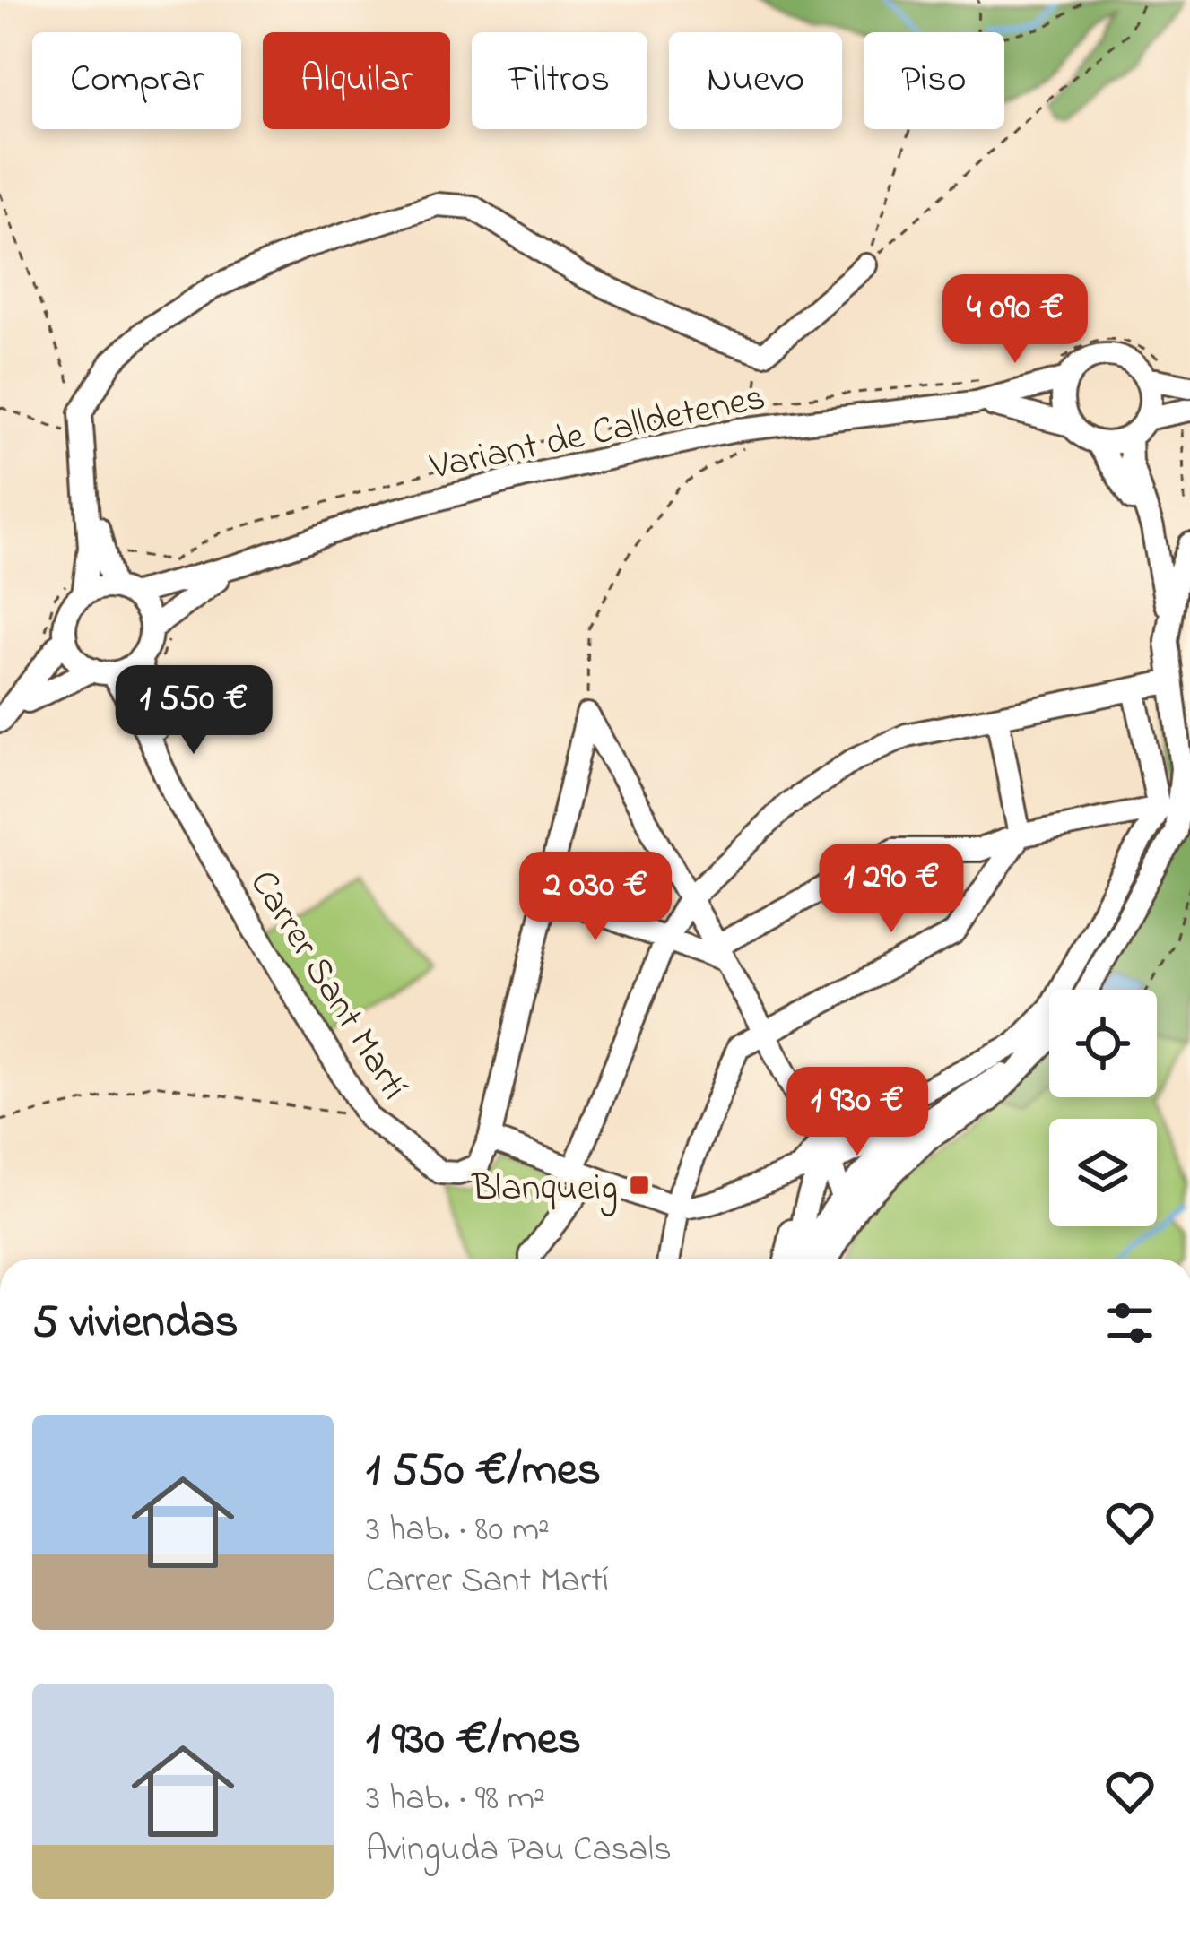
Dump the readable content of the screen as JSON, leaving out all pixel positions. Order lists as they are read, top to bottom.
{
  "streets": {
    "street": ["Variant de Calldetenes", "Carrer Sant Martí"]
  },
  "crossings": [
    ["Variant de Calldetenes", "Carrer Sant Martí"]
  ],
  "places": {
    "transit": ["Blanqueig"]
  },
  "page": {
    "chip": [
      "Comprar",
      "Alquilar",
      "Filtros",
      "Nuevo",
      "Piso"
    ],
    "price": [
      "4 090 €",
      "1 550 €",
      "1 290 €",
      "2 030 €",
      "1 930 €"
    ],
    "heading": "5 viviendas",
    "list": [
      {
        "name": "1 550 €/mes",
        "note": "3 hab. · 80 m² · Carrer Sant Martí"
      },
      {
        "name": "1 930 €/mes",
        "note": "3 hab. · 98 m² · Avinguda Pau Casals"
      }
    ]
  }
}
